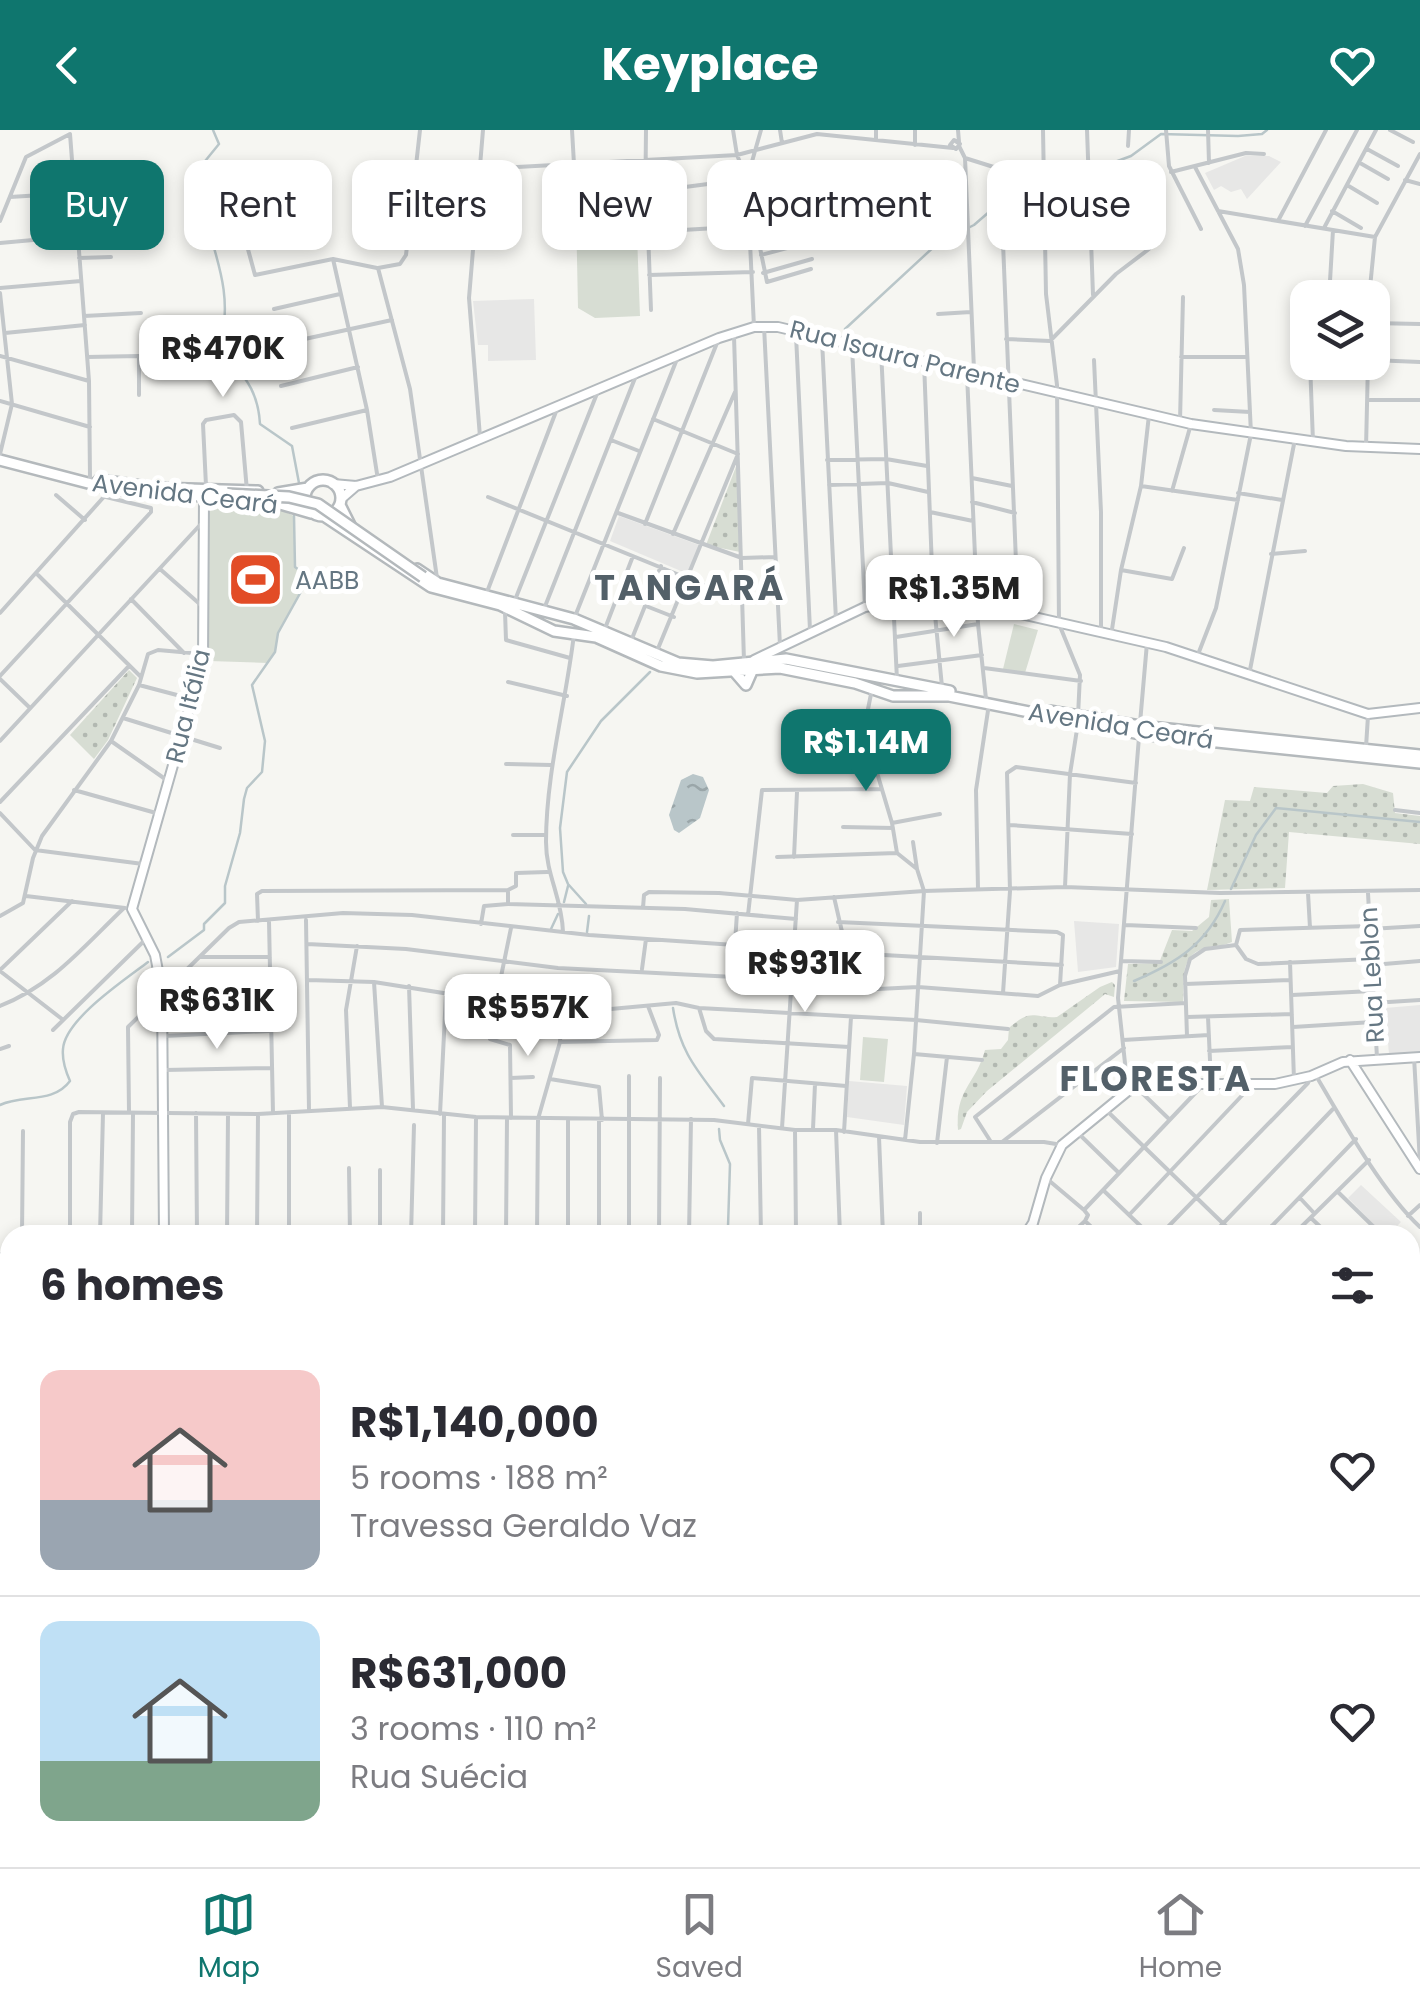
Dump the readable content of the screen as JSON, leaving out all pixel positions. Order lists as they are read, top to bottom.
{
  "streets": {
    "main road": ["Avenida Ceará"],
    "street": ["Rua Isaura Parente", "Rua Itália", "Rua Leblon"]
  },
  "crossings": [
    ["Rua Isaura Parente", "Avenida Ceará"],
    ["Avenida Ceará", "Rua Itália"]
  ],
  "districts": ["TANGARÁ", "FLORESTA"],
  "places": {
    "sports": ["AABB"]
  },
  "page": {
    "header": "Keyplace",
    "chip": [
      "Buy",
      "Rent",
      "Filters",
      "New",
      "Apartment",
      "House"
    ],
    "price": [
      "R$470K",
      "R$1.35M",
      "R$1.14M",
      "R$931K",
      "R$631K",
      "R$557K"
    ],
    "heading": "6 homes",
    "list": [
      {
        "name": "R$1,140,000",
        "note": "5 rooms · 188 m² · Travessa Geraldo Vaz"
      },
      {
        "name": "R$631,000",
        "note": "3 rooms · 110 m² · Rua Suécia"
      }
    ],
    "tabs": ["Map", "Saved", "Home"]
  }
}
